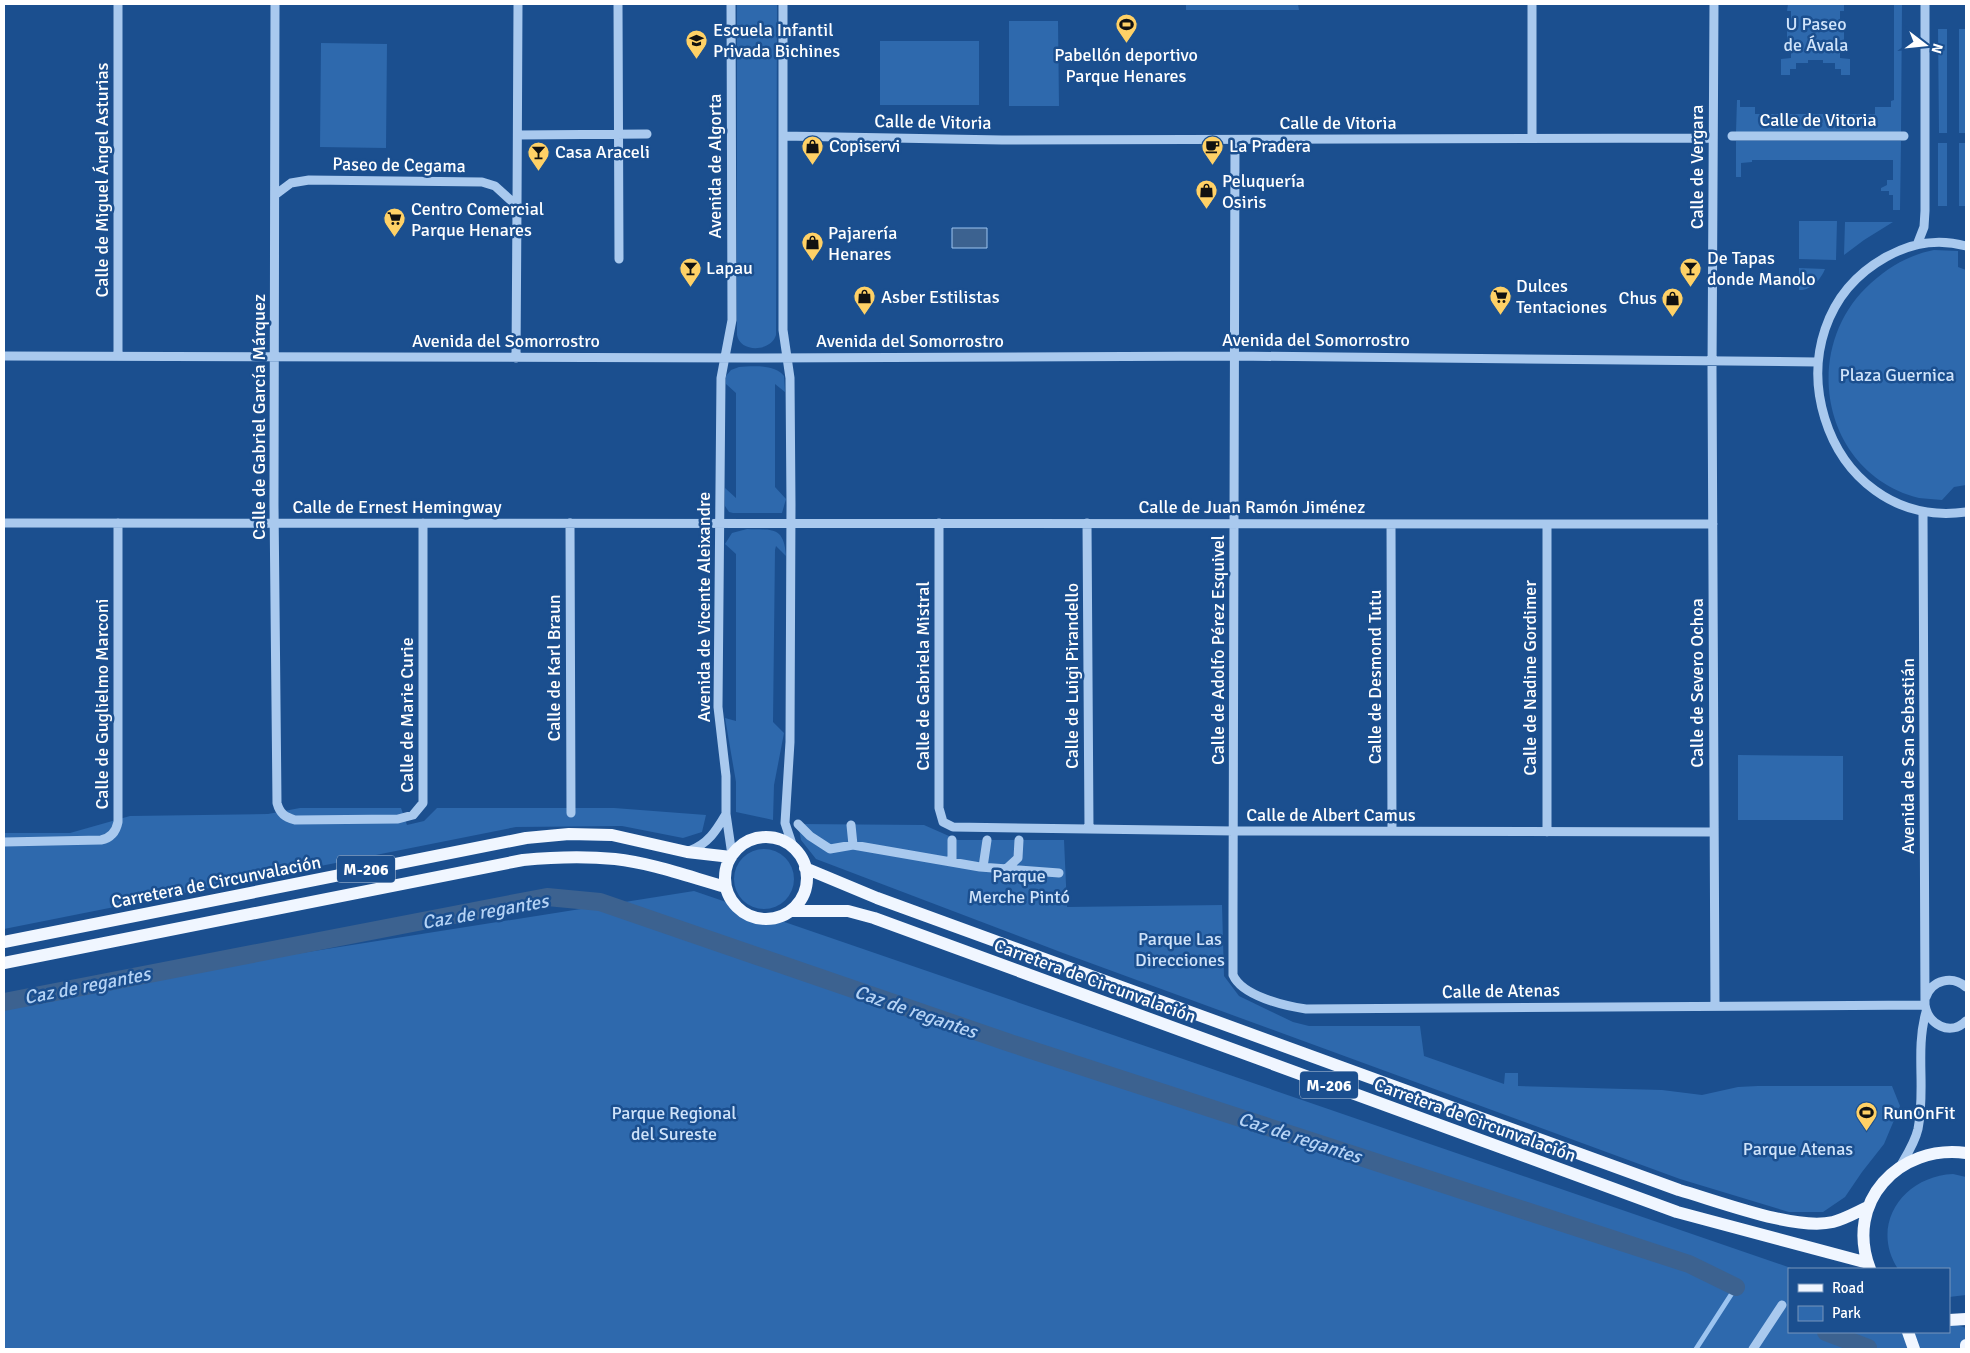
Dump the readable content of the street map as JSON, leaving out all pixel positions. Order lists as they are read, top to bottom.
{
  "streets": {
    "main road": ["M-206", "Carretera de Circunvalación"],
    "street": [
      "Calle de Vitoria",
      "Paseo de Cegama",
      "Avenida de Algorta",
      "Calle de Vergara",
      "Calle de Miguel Ángel Asturias",
      "Avenida del Somorrostro",
      "Calle de Gabriel García Márquez",
      "Calle de Ernest Hemingway",
      "Calle de Juan Ramón Jiménez",
      "Avenida de Vicente Aleixandre",
      "Calle de Adolfo Pérez Esquivel",
      "Calle de Karl Braun",
      "Calle de Gabriela Mistral",
      "Calle de Luigi Pirandello",
      "Calle de Desmond Tutu",
      "Calle de Nadine Gordimer",
      "Calle de Severo Ochoa",
      "Calle de Guglielmo Marconi",
      "Calle de Marie Curie",
      "Avenida de San Sebastián",
      "Calle de Albert Camus",
      "Calle de Atenas"
    ]
  },
  "crossings": [
    ["Calle de Vitoria", "Calle de Vergara"],
    ["Calle de Vitoria", "Calle de Adolfo Pérez Esquivel"],
    ["Paseo de Cegama", "Calle de Gabriel García Márquez"],
    ["Avenida de Algorta", "Avenida del Somorrostro"],
    ["Avenida de Algorta", "Avenida de Vicente Aleixandre"],
    ["Calle de Vergara", "Avenida del Somorrostro"],
    ["Calle de Vergara", "Calle de Severo Ochoa"],
    ["Calle de Miguel Ángel Asturias", "Avenida del Somorrostro"],
    ["Avenida del Somorrostro", "Calle de Gabriel García Márquez"],
    ["Avenida del Somorrostro", "Avenida de Vicente Aleixandre"],
    ["Avenida del Somorrostro", "Calle de Adolfo Pérez Esquivel"],
    ["Avenida del Somorrostro", "Calle de Severo Ochoa"],
    ["Calle de Gabriel García Márquez", "Calle de Ernest Hemingway"],
    ["Calle de Gabriel García Márquez", "Calle de Marie Curie"],
    ["Calle de Ernest Hemingway", "Calle de Juan Ramón Jiménez"],
    ["Calle de Ernest Hemingway", "Avenida de Vicente Aleixandre"],
    ["Calle de Ernest Hemingway", "Calle de Karl Braun"],
    ["Calle de Ernest Hemingway", "Calle de Guglielmo Marconi"],
    ["Calle de Ernest Hemingway", "Calle de Marie Curie"],
    ["Calle de Juan Ramón Jiménez", "Calle de Adolfo Pérez Esquivel"],
    ["Calle de Juan Ramón Jiménez", "Calle de Gabriela Mistral"],
    ["Calle de Juan Ramón Jiménez", "Calle de Luigi Pirandello"],
    ["Calle de Juan Ramón Jiménez", "Calle de Desmond Tutu"],
    ["Calle de Juan Ramón Jiménez", "Calle de Nadine Gordimer"],
    ["Calle de Juan Ramón Jiménez", "Calle de Severo Ochoa"],
    ["Avenida de Vicente Aleixandre", "M-206"],
    ["Avenida de Vicente Aleixandre", "Carretera de Circunvalación"],
    ["Calle de Adolfo Pérez Esquivel", "Calle de Albert Camus"],
    ["Calle de Adolfo Pérez Esquivel", "Calle de Atenas"],
    ["Calle de Gabriela Mistral", "Calle de Albert Camus"],
    ["Calle de Luigi Pirandello", "Calle de Albert Camus"],
    ["Calle de Desmond Tutu", "Calle de Albert Camus"],
    ["Calle de Nadine Gordimer", "Calle de Albert Camus"],
    ["Calle de Severo Ochoa", "Calle de Albert Camus"],
    ["Calle de Severo Ochoa", "Calle de Atenas"],
    ["Avenida de San Sebastián", "M-206"],
    ["Avenida de San Sebastián", "Calle de Atenas"],
    ["Calle de Albert Camus", "Calle de Atenas"],
    ["M-206", "Carretera de Circunvalación"]
  ],
  "water": ["Caz de regantes"],
  "parks": [
    "U Paseo de Ávala",
    "Plaza Guernica",
    "Parque Merche Pintó",
    "Parque Las Direcciones",
    "Parque Regional del Sureste",
    "Parque Atenas"
  ],
  "places": {
    "sports": ["Pabellón deportivo Parque Henares", "RunOnFit"],
    "school or university": ["Escuela Infantil Privada Bichines"],
    "shop": [
      "Copiservi",
      "Peluquería Osiris",
      "Pajarería Henares",
      "Asber Estilistas",
      "Chus"
    ],
    "cafe": ["La Pradera"],
    "bar": ["Casa Araceli", "Lapau", "De Tapas donde Manolo"],
    "supermarket": ["Centro Comercial Parque Henares", "Dulces Tentaciones"]
  },
  "legend": ["Road", "Park"],
  "north": "right"
}
